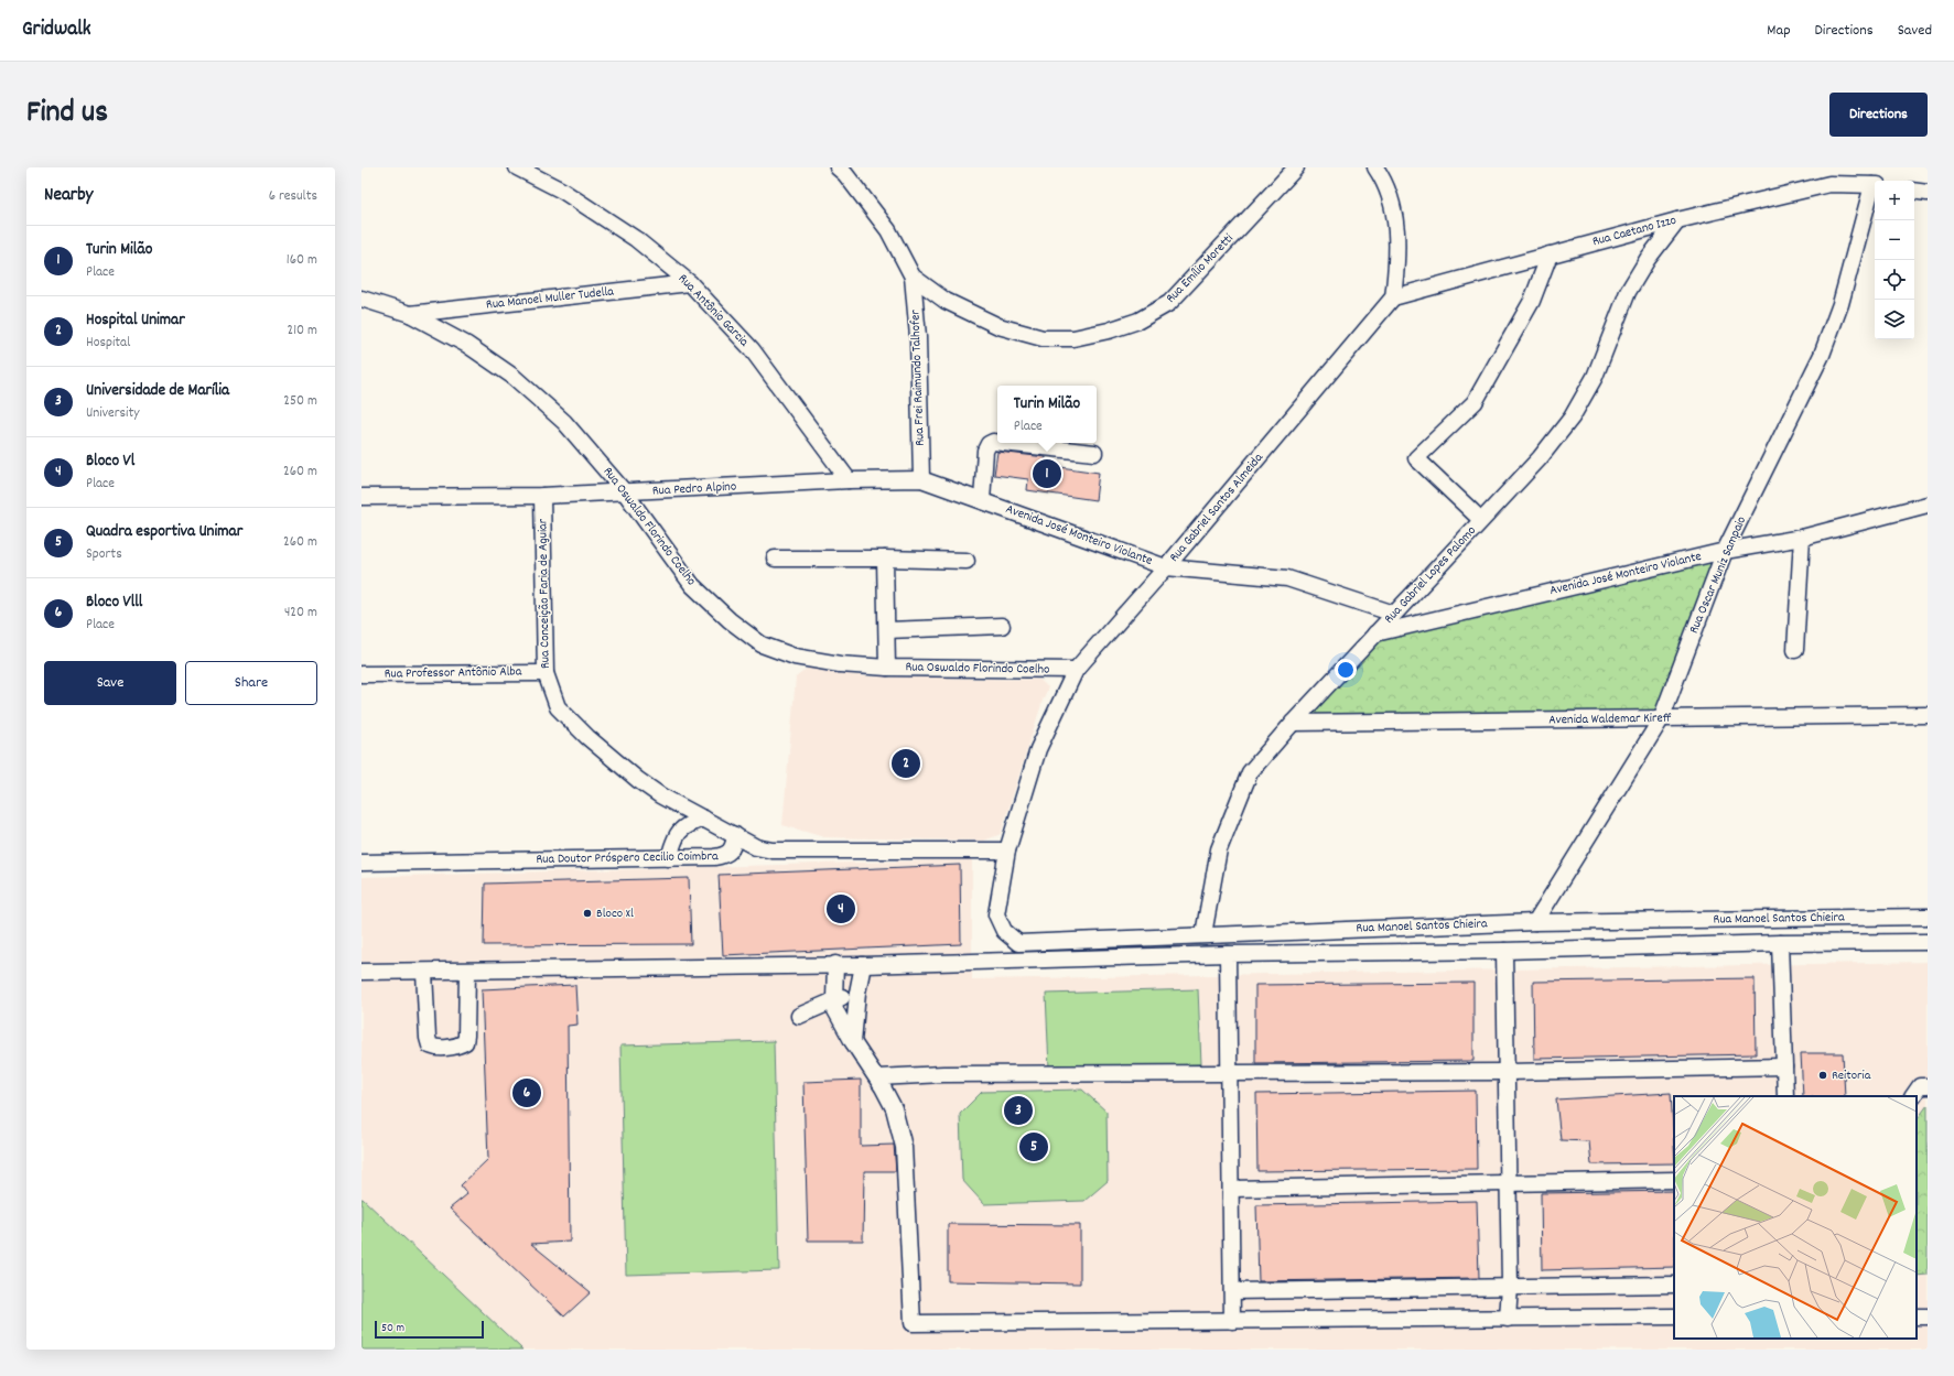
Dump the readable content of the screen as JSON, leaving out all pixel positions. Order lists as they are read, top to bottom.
{
  "streets": {
    "street": [
      "Rua Caetano Izzo",
      "Rua Emílio Moretti",
      "Rua Manoel Muller Tudella",
      "Rua Antônio Garcia",
      "Rua Frei Raimundo Talhofer",
      "Rua Pedro Alpino",
      "Rua Gabriel Santos Almeida",
      "Rua Oswaldo Florindo Coelho",
      "Avenida José Monteiro Violante",
      "Rua Gabriel Lopes Palomo",
      "Rua Oscar Muniz Sampaio",
      "Rua Conceição Faria de Aguiar",
      "Rua Professor Antônio Alba",
      "Avenida Waldemar Kireff",
      "Rua Doutor Próspero Cecilio Coimbra",
      "Rua Manoel Santos Chieira"
    ]
  },
  "crossings": [
    ["Rua Caetano Izzo", "Rua Gabriel Santos Almeida"],
    ["Rua Caetano Izzo", "Rua Gabriel Lopes Palomo"],
    ["Rua Caetano Izzo", "Rua Oscar Muniz Sampaio"],
    ["Rua Emílio Moretti", "Rua Frei Raimundo Talhofer"],
    ["Rua Manoel Muller Tudella", "Rua Antônio Garcia"],
    ["Rua Manoel Muller Tudella", "Rua Oswaldo Florindo Coelho"],
    ["Rua Antônio Garcia", "Rua Pedro Alpino"],
    ["Rua Frei Raimundo Talhofer", "Rua Pedro Alpino"],
    ["Rua Frei Raimundo Talhofer", "Avenida José Monteiro Violante"],
    ["Rua Pedro Alpino", "Rua Oswaldo Florindo Coelho"],
    ["Rua Pedro Alpino", "Avenida José Monteiro Violante"],
    ["Rua Pedro Alpino", "Rua Conceição Faria de Aguiar"],
    ["Rua Gabriel Santos Almeida", "Rua Oswaldo Florindo Coelho"],
    ["Rua Gabriel Santos Almeida", "Avenida José Monteiro Violante"],
    ["Rua Gabriel Santos Almeida", "Rua Manoel Santos Chieira"],
    ["Avenida José Monteiro Violante", "Rua Gabriel Lopes Palomo"],
    ["Avenida José Monteiro Violante", "Rua Oscar Muniz Sampaio"],
    ["Rua Gabriel Lopes Palomo", "Avenida Waldemar Kireff"],
    ["Rua Gabriel Lopes Palomo", "Rua Manoel Santos Chieira"],
    ["Rua Oscar Muniz Sampaio", "Avenida Waldemar Kireff"],
    ["Rua Oscar Muniz Sampaio", "Rua Manoel Santos Chieira"],
    ["Rua Conceição Faria de Aguiar", "Rua Professor Antônio Alba"],
    ["Rua Conceição Faria de Aguiar", "Rua Doutor Próspero Cecilio Coimbra"]
  ],
  "places": ["Bloco Xl", "Reitoria"],
  "scale_bar": "50 m",
  "page": {
    "header": "Gridwalk",
    "nav": ["Map", "Directions", "Saved"],
    "title": "Find us",
    "buttons": [
      "Directions",
      ["Save", "Share"]
    ],
    "heading": ["Nearby", "6 results"],
    "map_buttons": ["+", "−"],
    "list": [
      {
        "mark": "1",
        "name": "Turin Milão",
        "note": "Place",
        "value": "160 m"
      },
      {
        "mark": "2",
        "name": "Hospital Unimar",
        "note": "Hospital",
        "value": "210 m"
      },
      {
        "mark": "3",
        "name": "Universidade de Marília",
        "note": "University",
        "value": "250 m"
      },
      {
        "mark": "4",
        "name": "Bloco Vl",
        "note": "Place",
        "value": "260 m"
      },
      {
        "mark": "5",
        "name": "Quadra esportiva Unimar",
        "note": "Sports",
        "value": "260 m"
      },
      {
        "mark": "6",
        "name": "Bloco Vlll",
        "note": "Place",
        "value": "420 m"
      }
    ],
    "popup": ["Turin Milão", "Place"],
    "pins": [
      "1",
      "2",
      "4",
      "6",
      "3",
      "5"
    ],
    "scale": "50 m"
  }
}
